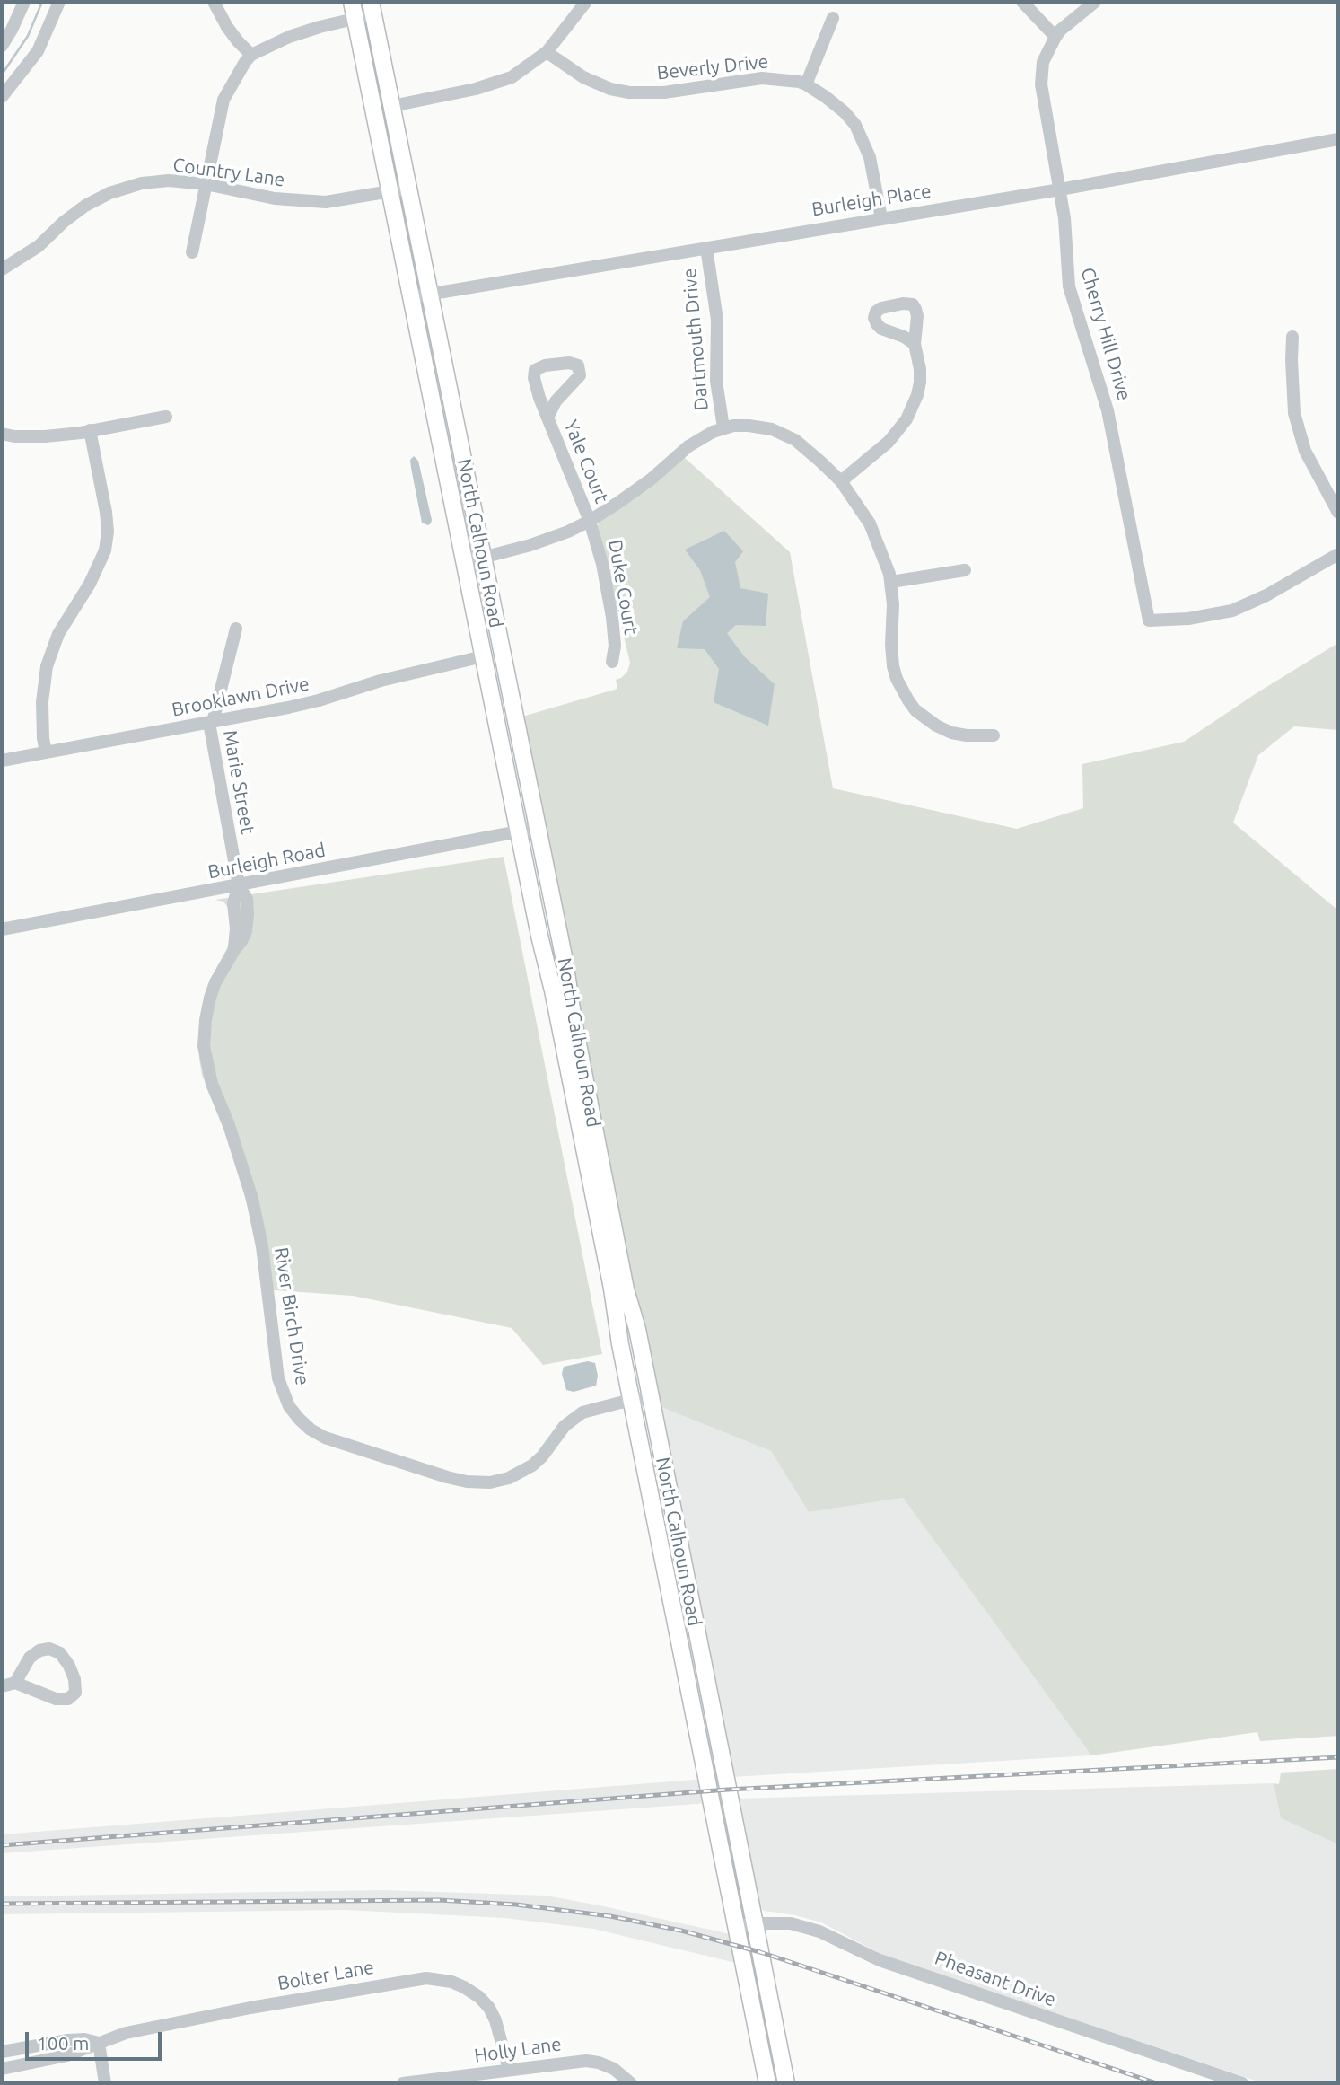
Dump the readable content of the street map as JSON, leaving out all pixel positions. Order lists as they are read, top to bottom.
{
  "streets": {
    "main road": ["North Calhoun Road"],
    "street": [
      "Beverly Drive",
      "Country Lane",
      "Burleigh Place",
      "Cherry Hill Drive",
      "Dartmouth Drive",
      "Yale Court",
      "Duke Court",
      "Brooklawn Drive",
      "Marie Street",
      "Burleigh Road",
      "River Birch Drive",
      "Bolter Lane",
      "Pheasant Drive",
      "Holly Lane"
    ]
  },
  "crossings": [
    ["Beverly Drive", "Burleigh Place"],
    ["Country Lane", "North Calhoun Road"],
    ["Burleigh Place", "Cherry Hill Drive"],
    ["Burleigh Place", "Dartmouth Drive"],
    ["Burleigh Place", "North Calhoun Road"],
    ["Yale Court", "Duke Court"],
    ["North Calhoun Road", "Brooklawn Drive"],
    ["North Calhoun Road", "Burleigh Road"],
    ["North Calhoun Road", "River Birch Drive"],
    ["North Calhoun Road", "Pheasant Drive"],
    ["Brooklawn Drive", "Marie Street"],
    ["Marie Street", "Burleigh Road"],
    ["Marie Street", "River Birch Drive"],
    ["Burleigh Road", "River Birch Drive"],
    ["Bolter Lane", "Holly Lane"]
  ],
  "scale_bar": "100 m"
}
